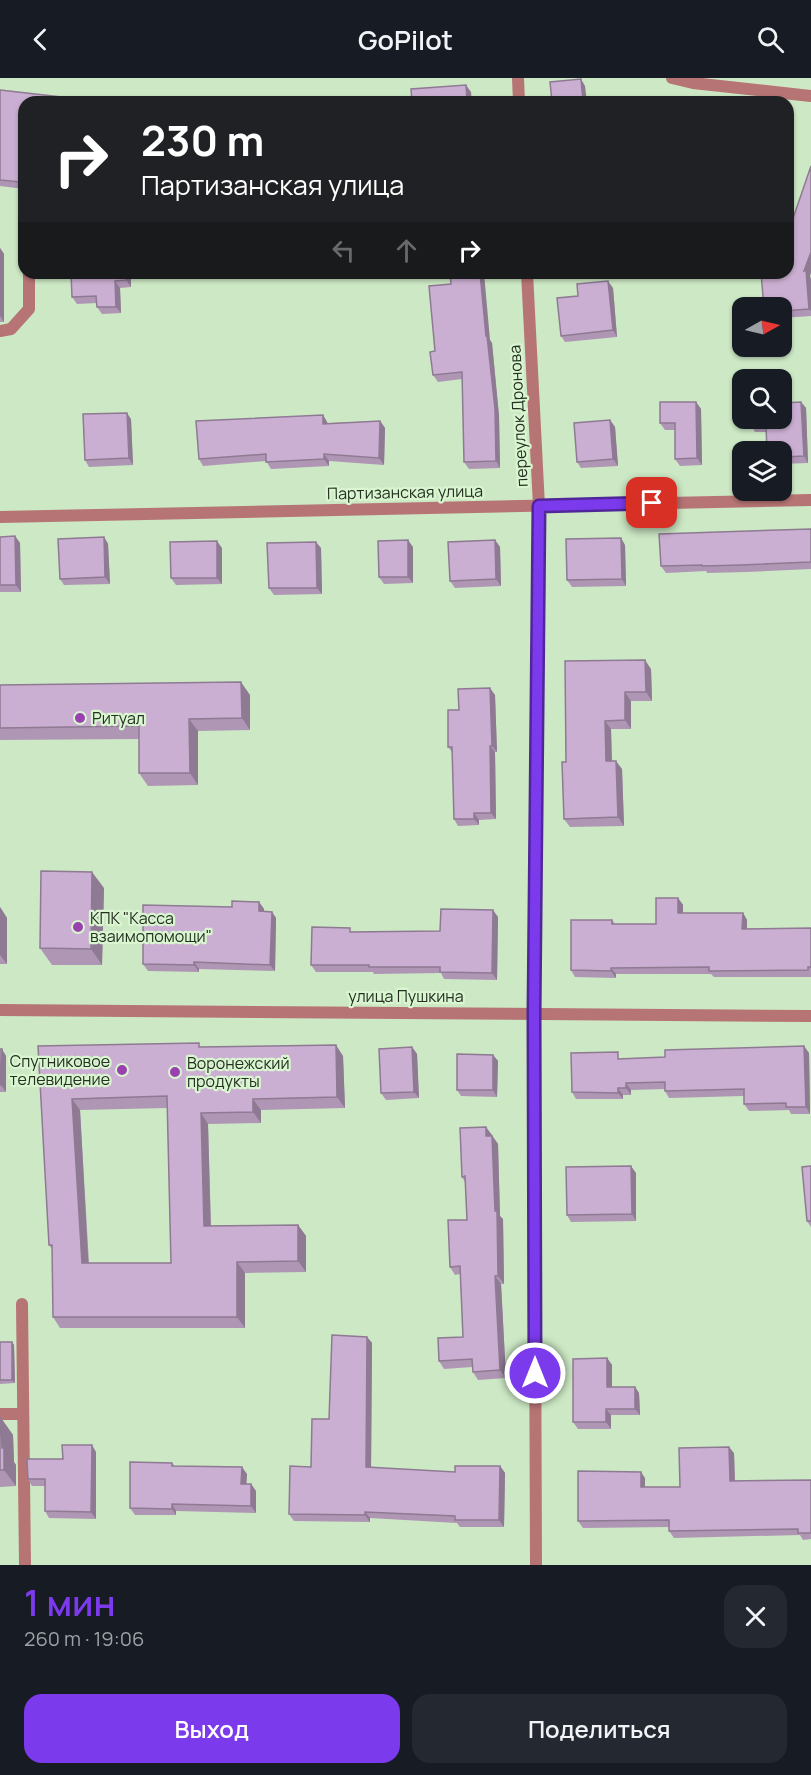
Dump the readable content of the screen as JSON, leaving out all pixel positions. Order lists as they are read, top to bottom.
{
  "streets": {
    "street": ["переулок Дронова", "Партизанская улица", "улица Пушкина"]
  },
  "crossings": [
    ["переулок Дронова", "Партизанская улица"],
    ["переулок Дронова", "улица Пушкина"]
  ],
  "places": [
    "Ритуал",
    "КПК \"Касса взаимопомощи\"",
    "Спутниковое телевидение",
    "Воронежский продукты"
  ],
  "north": "right",
  "page": {
    "header": "GoPilot",
    "turn": ["230 m", "Партизанская улица"],
    "heading": ["1 мин", "260 m · 19:06"],
    "buttons": ["Выход", "Поделиться"]
  }
}
